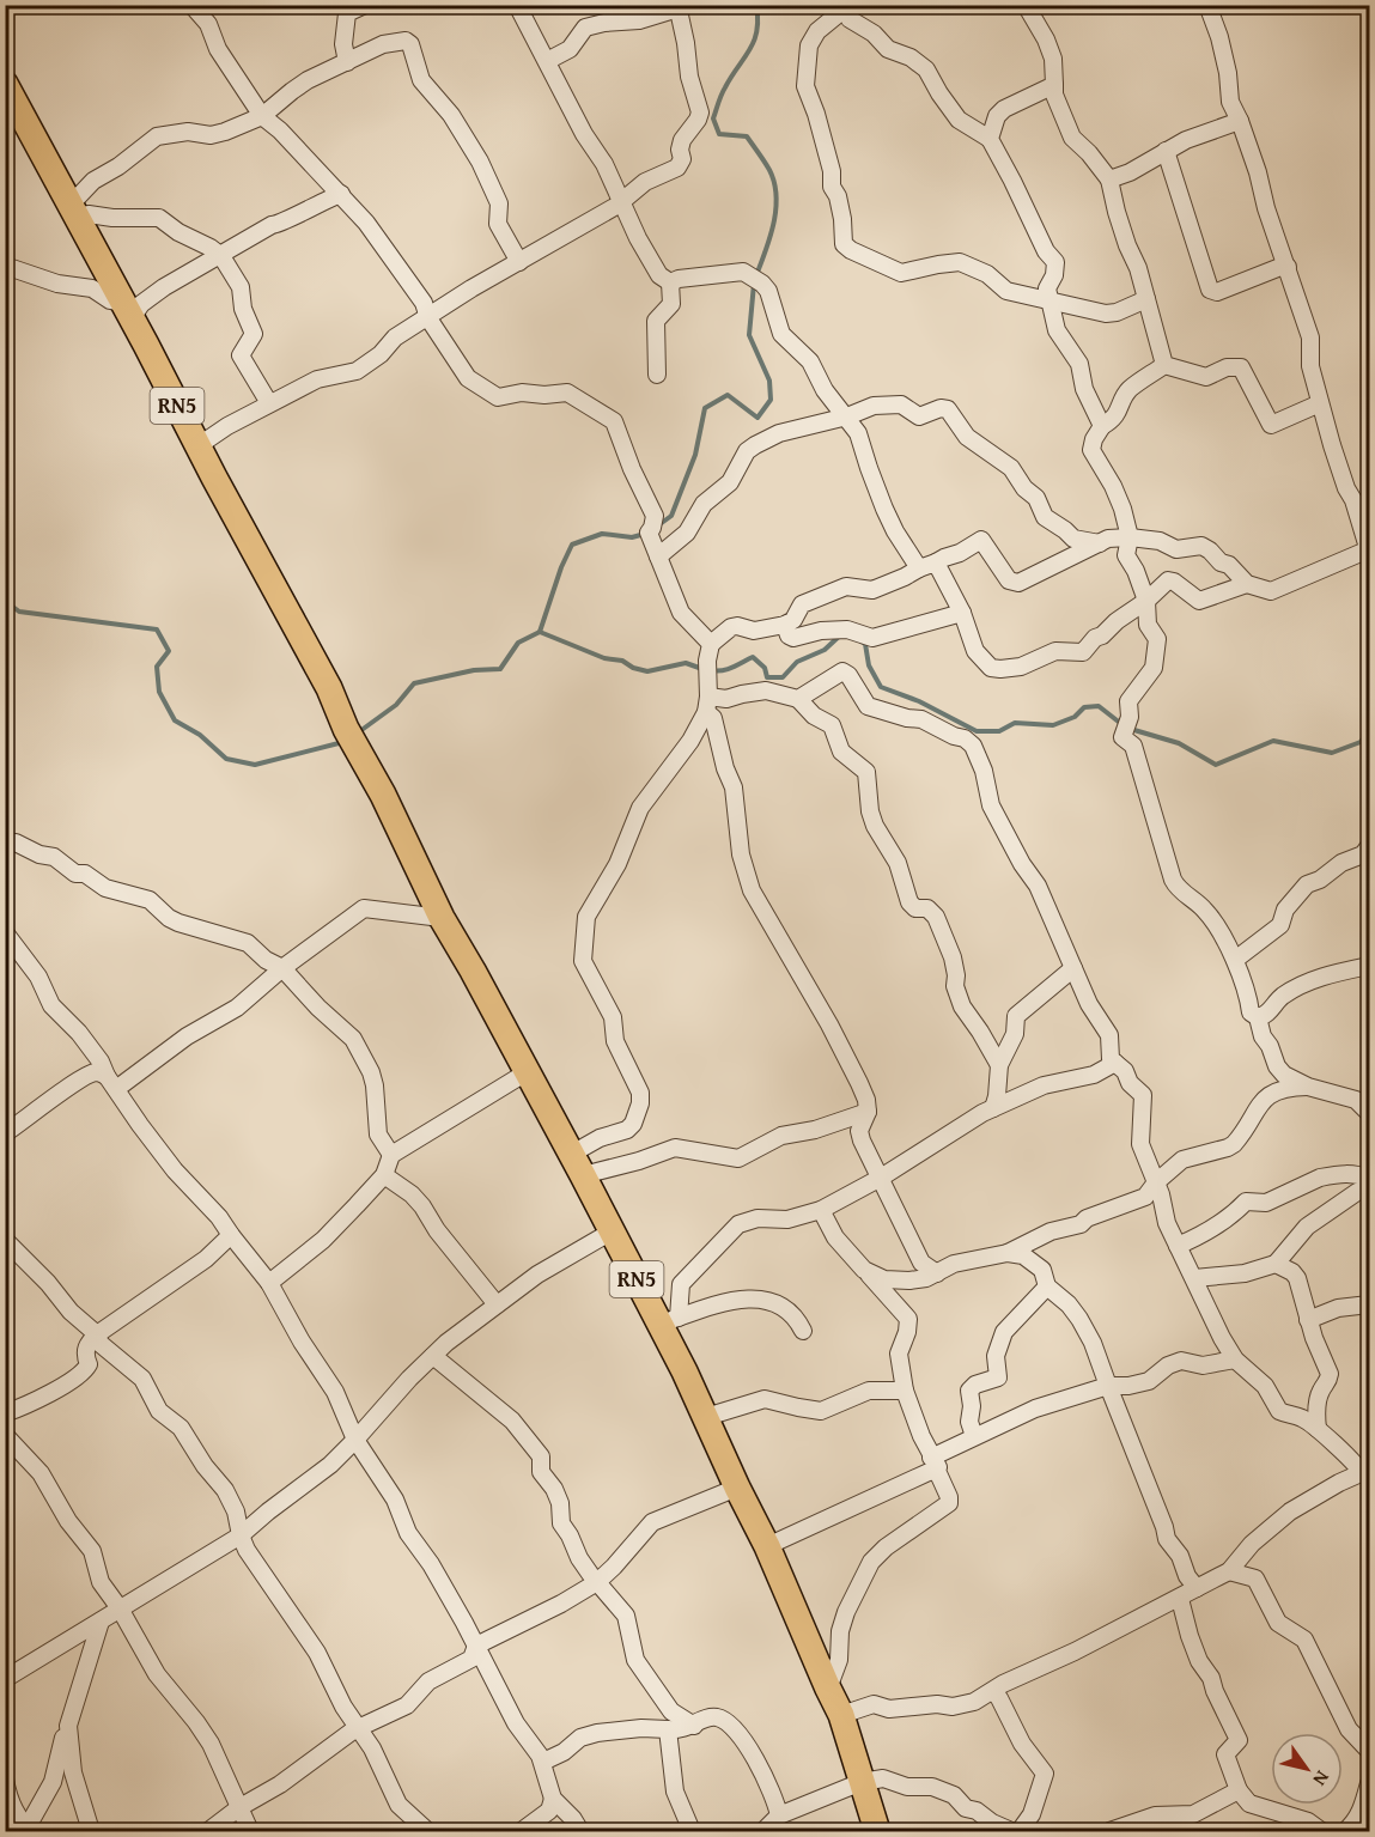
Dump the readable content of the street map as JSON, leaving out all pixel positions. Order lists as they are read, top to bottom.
{
  "streets": {
    "highway": ["RN5"]
  },
  "north": "bottom right"
}
